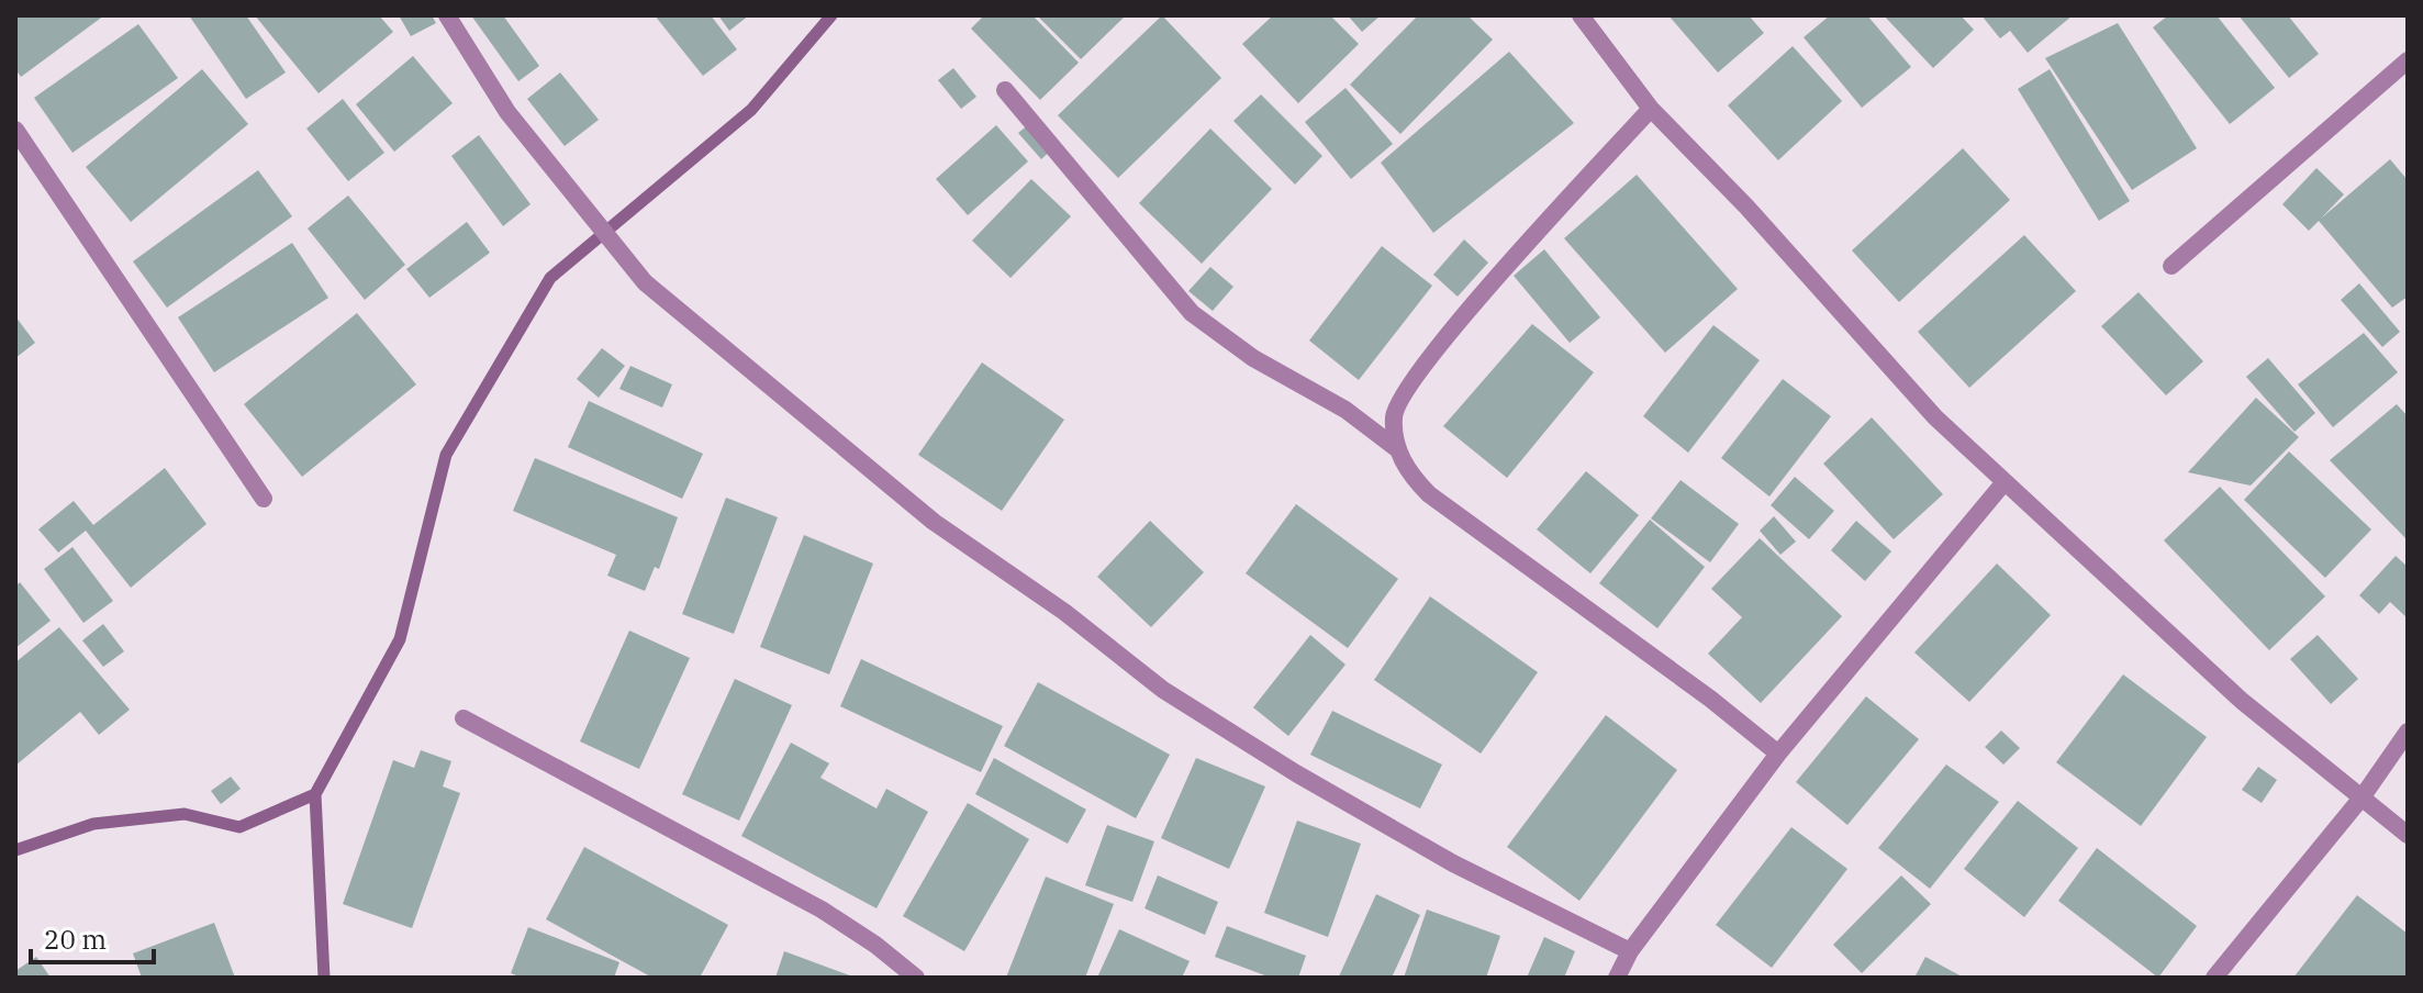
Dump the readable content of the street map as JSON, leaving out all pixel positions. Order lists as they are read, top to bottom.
{
  "scale_bar": "20 m"
}
